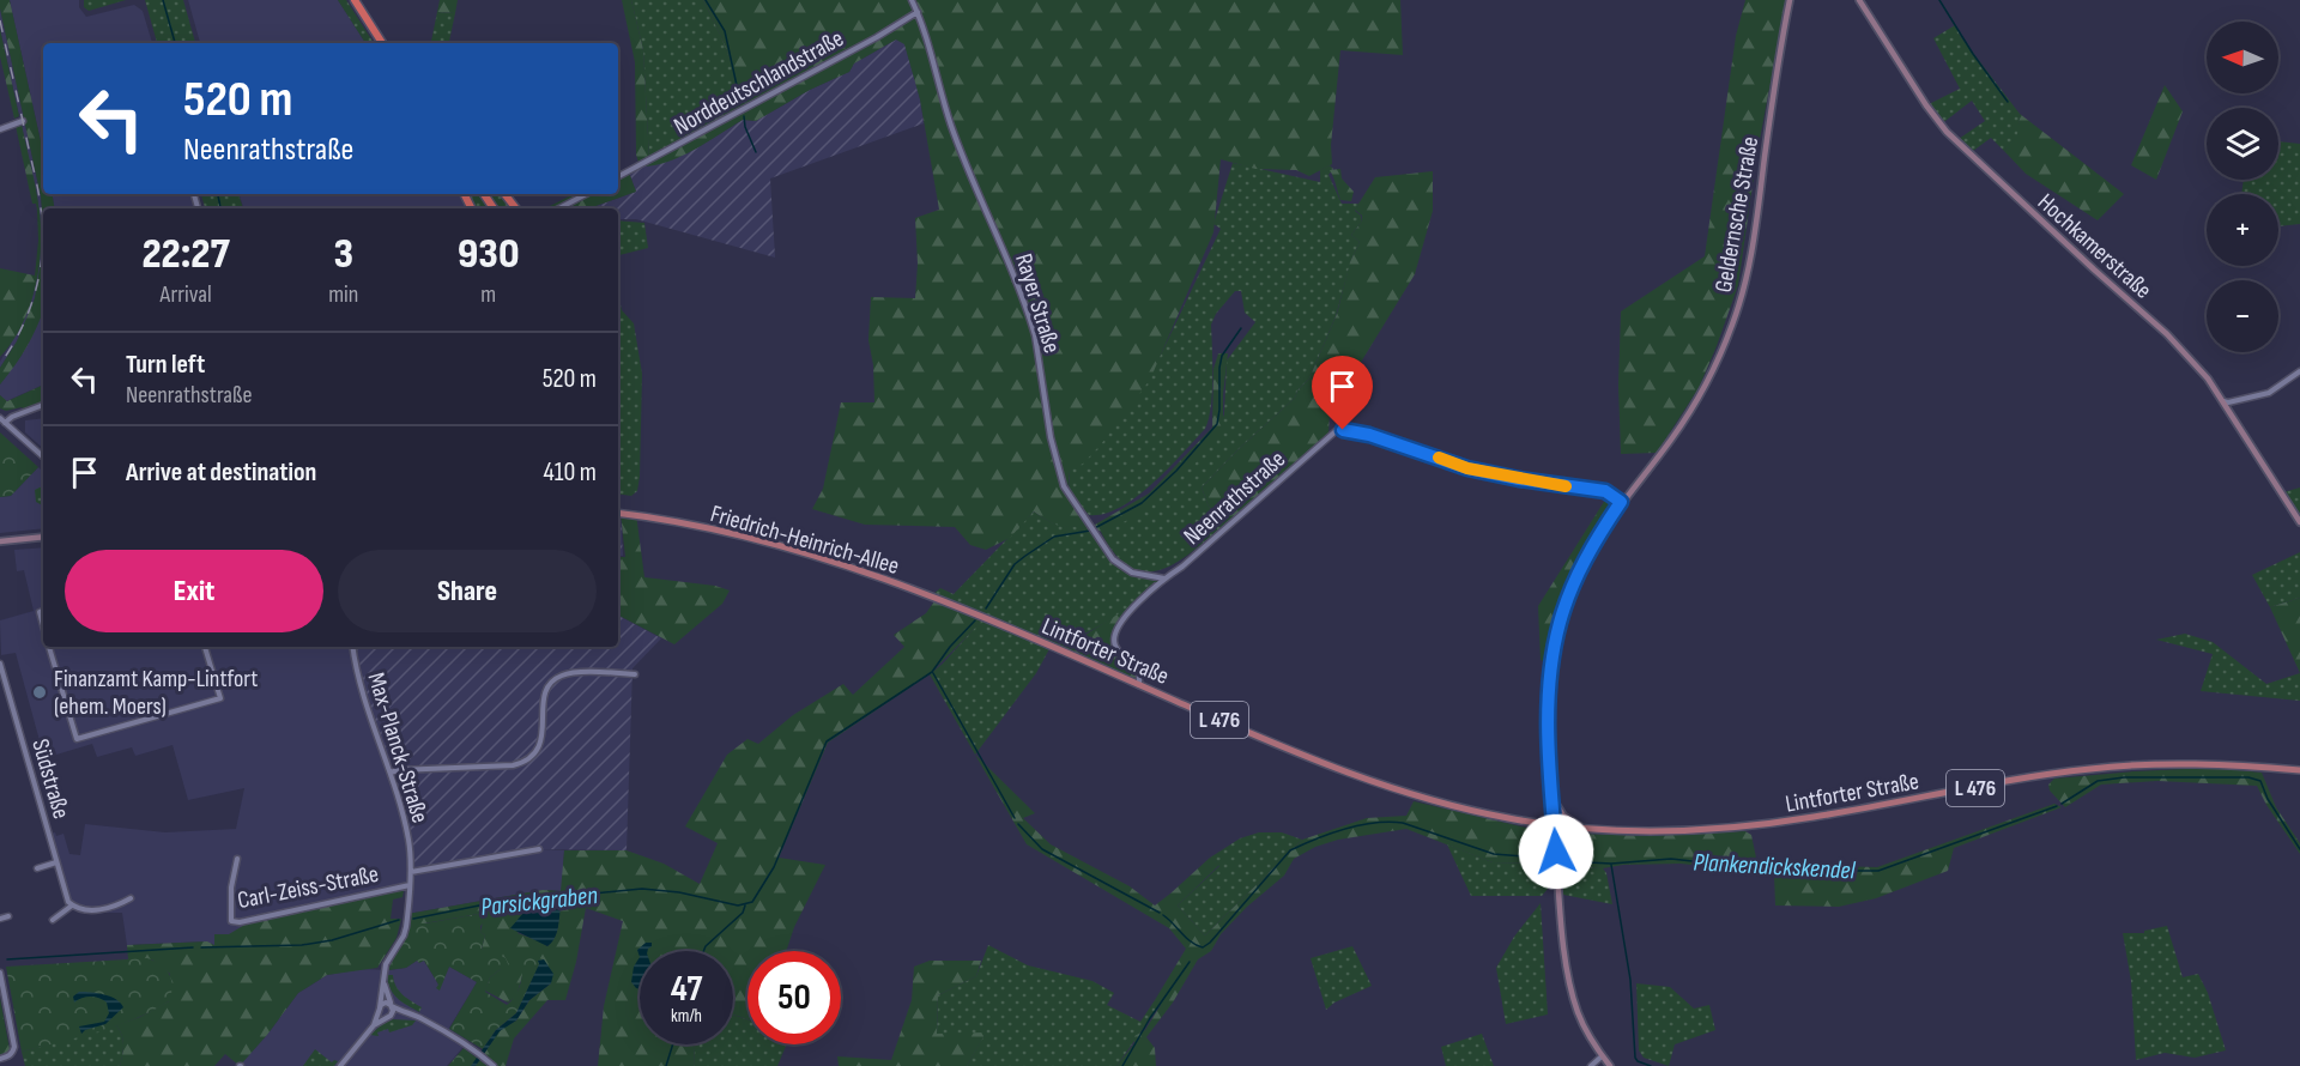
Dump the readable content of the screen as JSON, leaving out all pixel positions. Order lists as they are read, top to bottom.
{
  "streets": {
    "main road": [
      "Geldernsche Straße",
      "Hochkamerstraße",
      "Friedrich-Heinrich-Allee",
      "Lintforter Straße",
      "L 476"
    ],
    "street": [
      "Norddeutschlandstraße",
      "Rayer Straße",
      "Neenrathstraße",
      "Max-Planck-Straße",
      "Südstraße",
      "Carl-Zeiss-Straße"
    ]
  },
  "crossings": [
    ["Norddeutschlandstraße", "Rayer Straße"],
    ["Geldernsche Straße", "Neenrathstraße"],
    ["Geldernsche Straße", "Lintforter Straße"],
    ["Rayer Straße", "Neenrathstraße"],
    ["Neenrathstraße", "Lintforter Straße"],
    ["Friedrich-Heinrich-Allee", "Lintforter Straße"],
    ["Max-Planck-Straße", "Carl-Zeiss-Straße"]
  ],
  "water": ["Plankendickskendel", "Parsickgraben"],
  "places": ["Finanzamt Kamp-Lintfort (ehem. Moers)"],
  "north": "left",
  "page": {
    "map_buttons": ["+", "−"],
    "turn": ["520 m", "Neenrathstraße"],
    "eta": [
      "22:27",
      "Arrival",
      "3",
      "min",
      "930",
      "m"
    ],
    "list": [
      {
        "name": "Turn left",
        "note": "Neenrathstraße",
        "value": "520 m"
      },
      {
        "name": "Arrive at destination",
        "value": "410 m"
      }
    ],
    "buttons": ["Exit", "Share"],
    "speed": "47 km/h",
    "limit": "50"
  }
}
